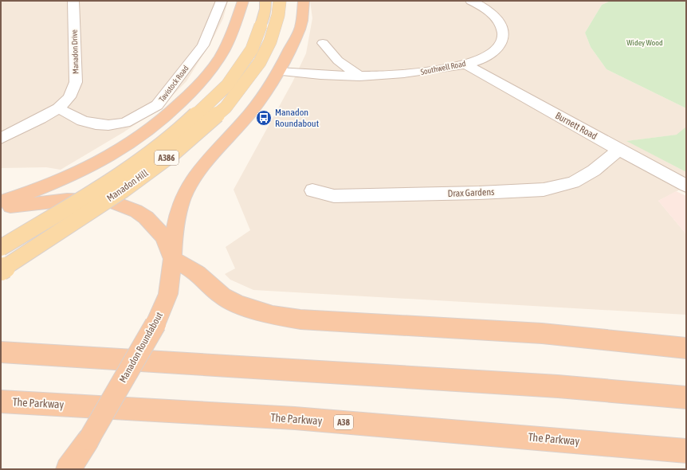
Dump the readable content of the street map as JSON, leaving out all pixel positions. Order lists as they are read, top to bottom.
{
  "streets": {
    "highway": ["Manadon Roundabout", "The Parkway", "A38"],
    "main road": ["A386", "Manadon Hill"],
    "street": [
      "Manadon Drive",
      "Southwell Road",
      "Tavistock Road",
      "Burnett Road",
      "Drax Gardens"
    ]
  },
  "crossings": [
    ["Manadon Drive", "Tavistock Road"],
    ["Southwell Road", "Burnett Road"],
    ["Burnett Road", "Drax Gardens"]
  ],
  "parks": ["Widey Wood"],
  "places": {
    "bus stop": ["Manadon Roundabout"]
  }
}
